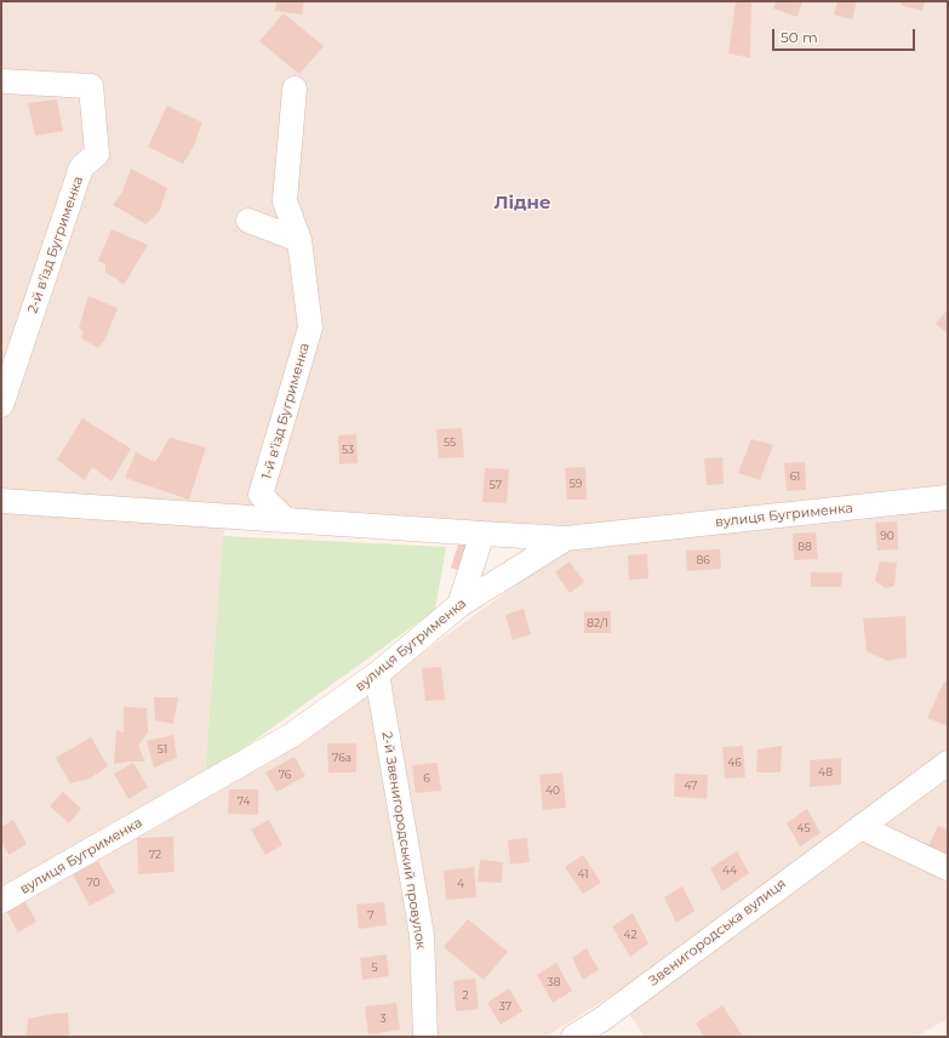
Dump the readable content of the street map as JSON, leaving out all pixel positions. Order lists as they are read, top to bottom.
{
  "streets": {
    "street": [
      "2-й в'їзд Бугрименка",
      "1-й в'їзд Бугрименка",
      "вулиця Бугрименка",
      "2-й Звенигородський провулок",
      "Звенигородська вулиця"
    ]
  },
  "crossings": [
    ["вулиця Бугрименка", "2-й Звенигородський провулок"]
  ],
  "districts": ["Лідне"],
  "house_numbers": [
    "55",
    "53",
    "61",
    "59",
    "57",
    "90",
    "88",
    "86",
    "82/1",
    "51",
    "76а",
    "46",
    "48",
    "76",
    "6",
    "47",
    "40",
    "74",
    "45",
    "72",
    "44",
    "41",
    "70",
    "4",
    "7",
    "42",
    "5",
    "38",
    "2",
    "37",
    "3"
  ],
  "scale_bar": "50 m"
}
